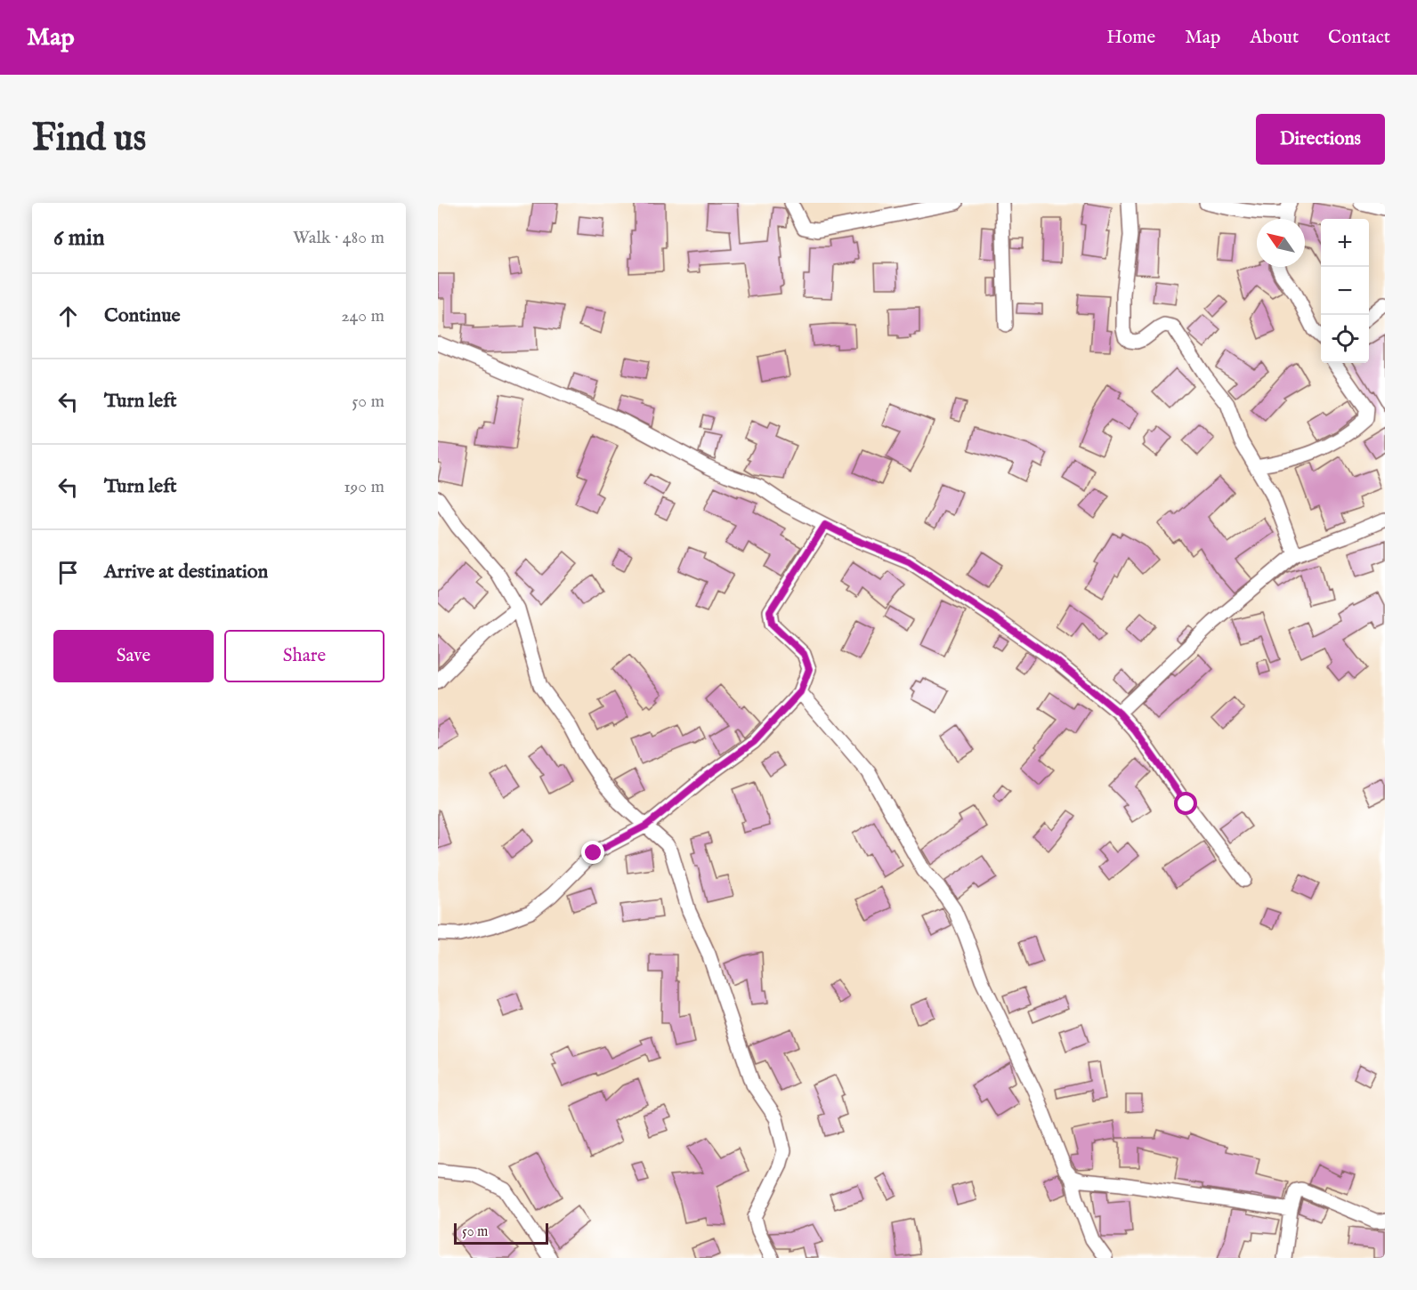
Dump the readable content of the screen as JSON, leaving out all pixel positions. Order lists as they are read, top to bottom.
{
  "scale_bar": "50 m",
  "north": "top left",
  "page": {
    "header": "Map",
    "nav": [
      "Home",
      "Map",
      "About",
      "Contact"
    ],
    "buttons": [
      "Directions",
      ["Save", "Share"]
    ],
    "title": "Find us",
    "heading": ["6 min", "Walk · 480 m"],
    "map_buttons": ["+", "−"],
    "list": [
      ["Continue", "240 m"],
      ["Turn left", "50 m"],
      ["Turn left", "190 m"],
      "Arrive at destination"
    ],
    "scale": "50 m"
  }
}
